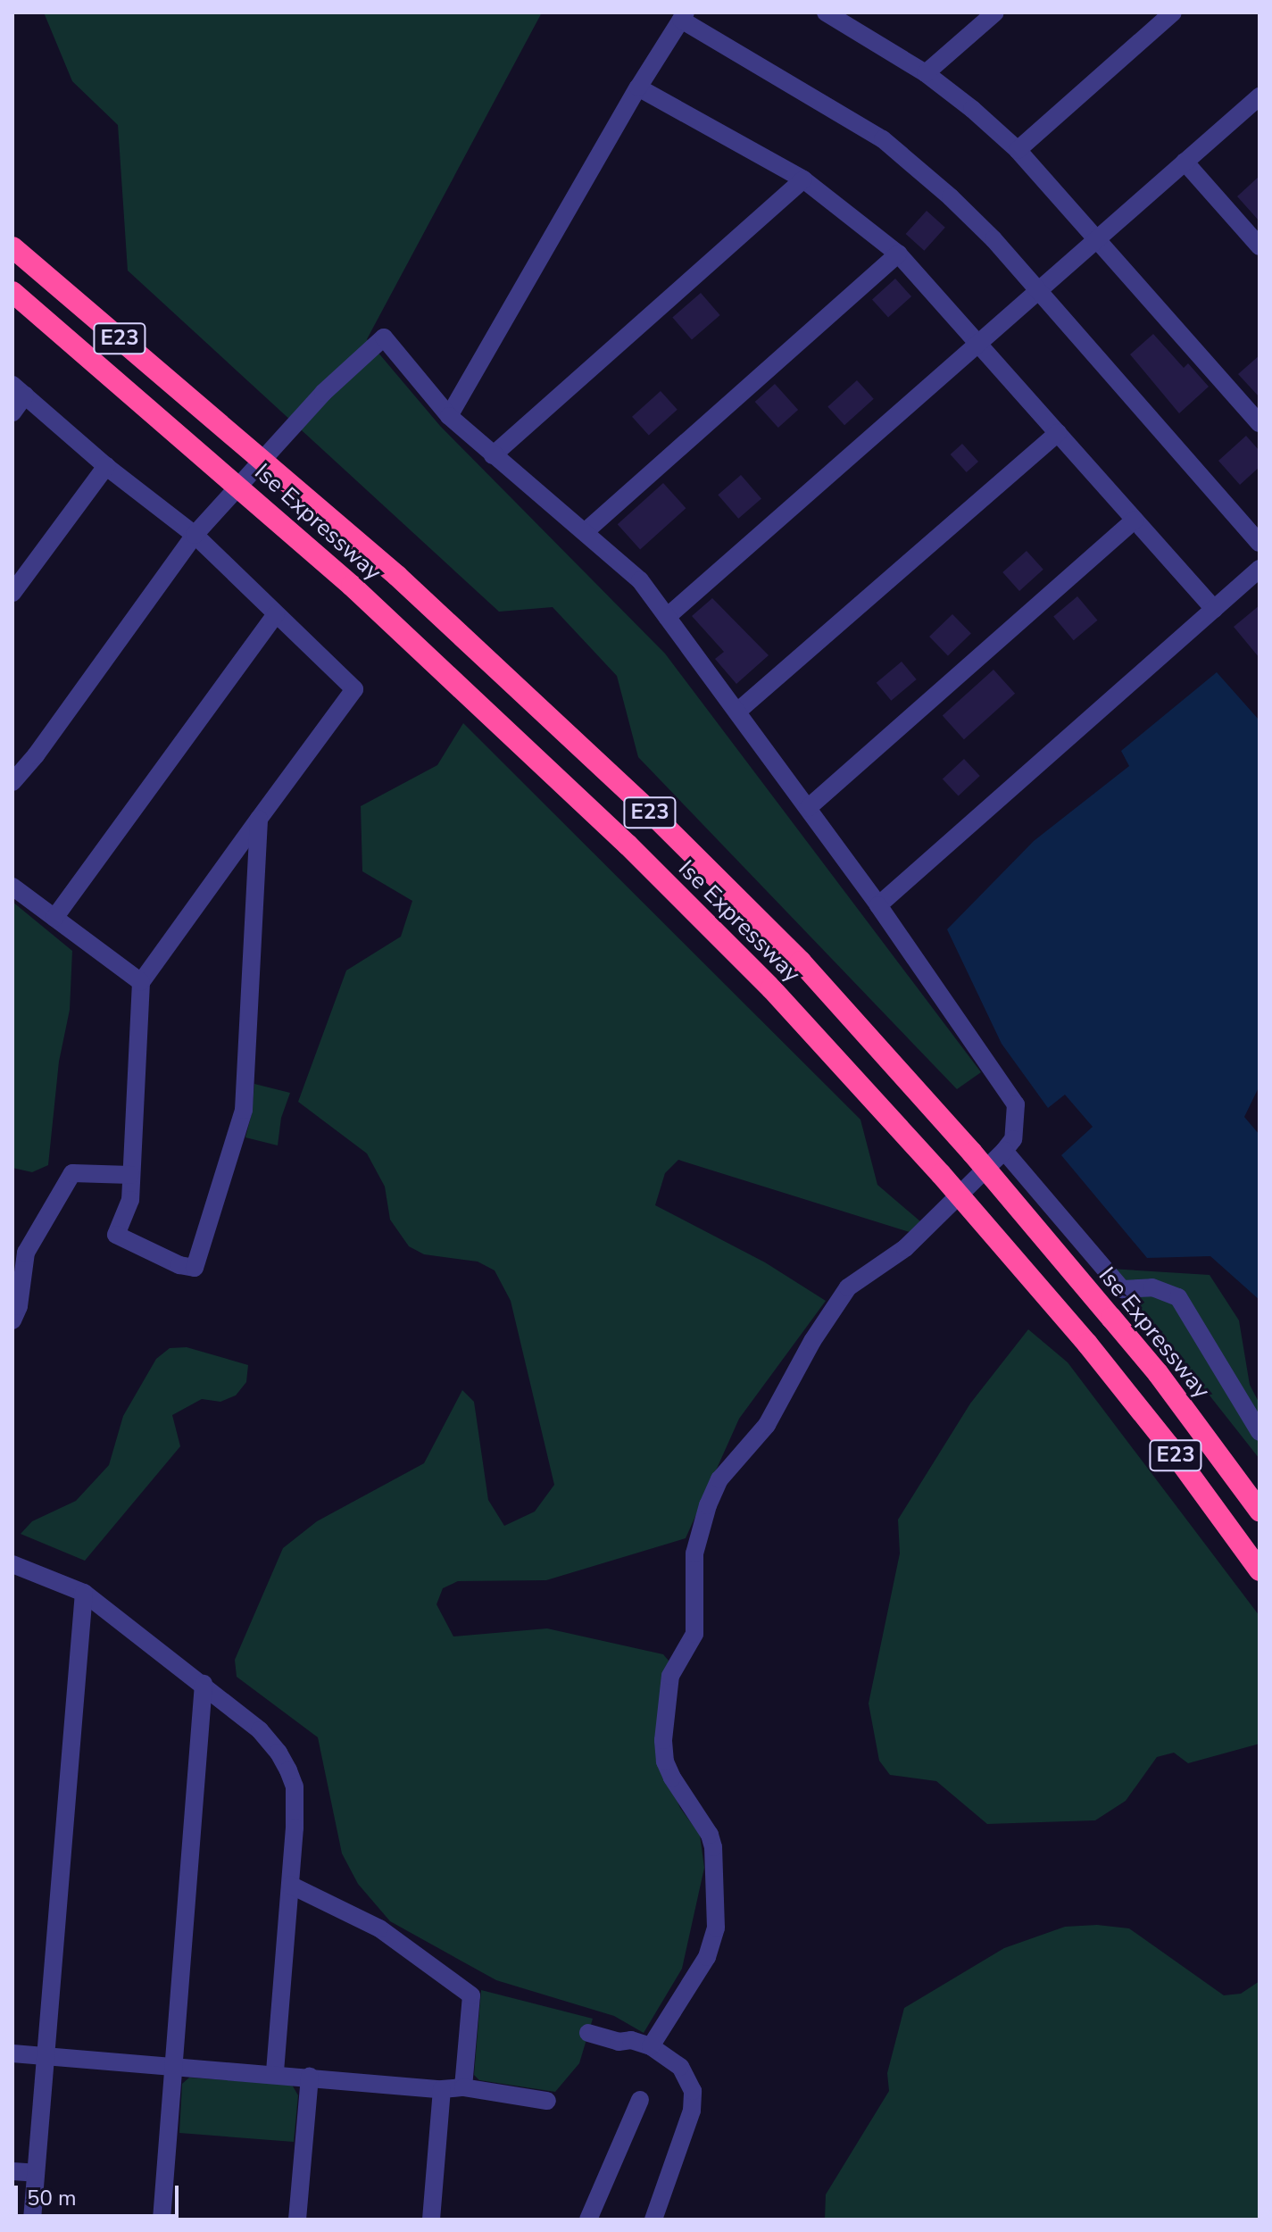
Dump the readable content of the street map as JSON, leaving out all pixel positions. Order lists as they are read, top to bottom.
{
  "streets": {
    "highway": ["E23", "Ise Expressway"]
  },
  "scale_bar": "50 m"
}
